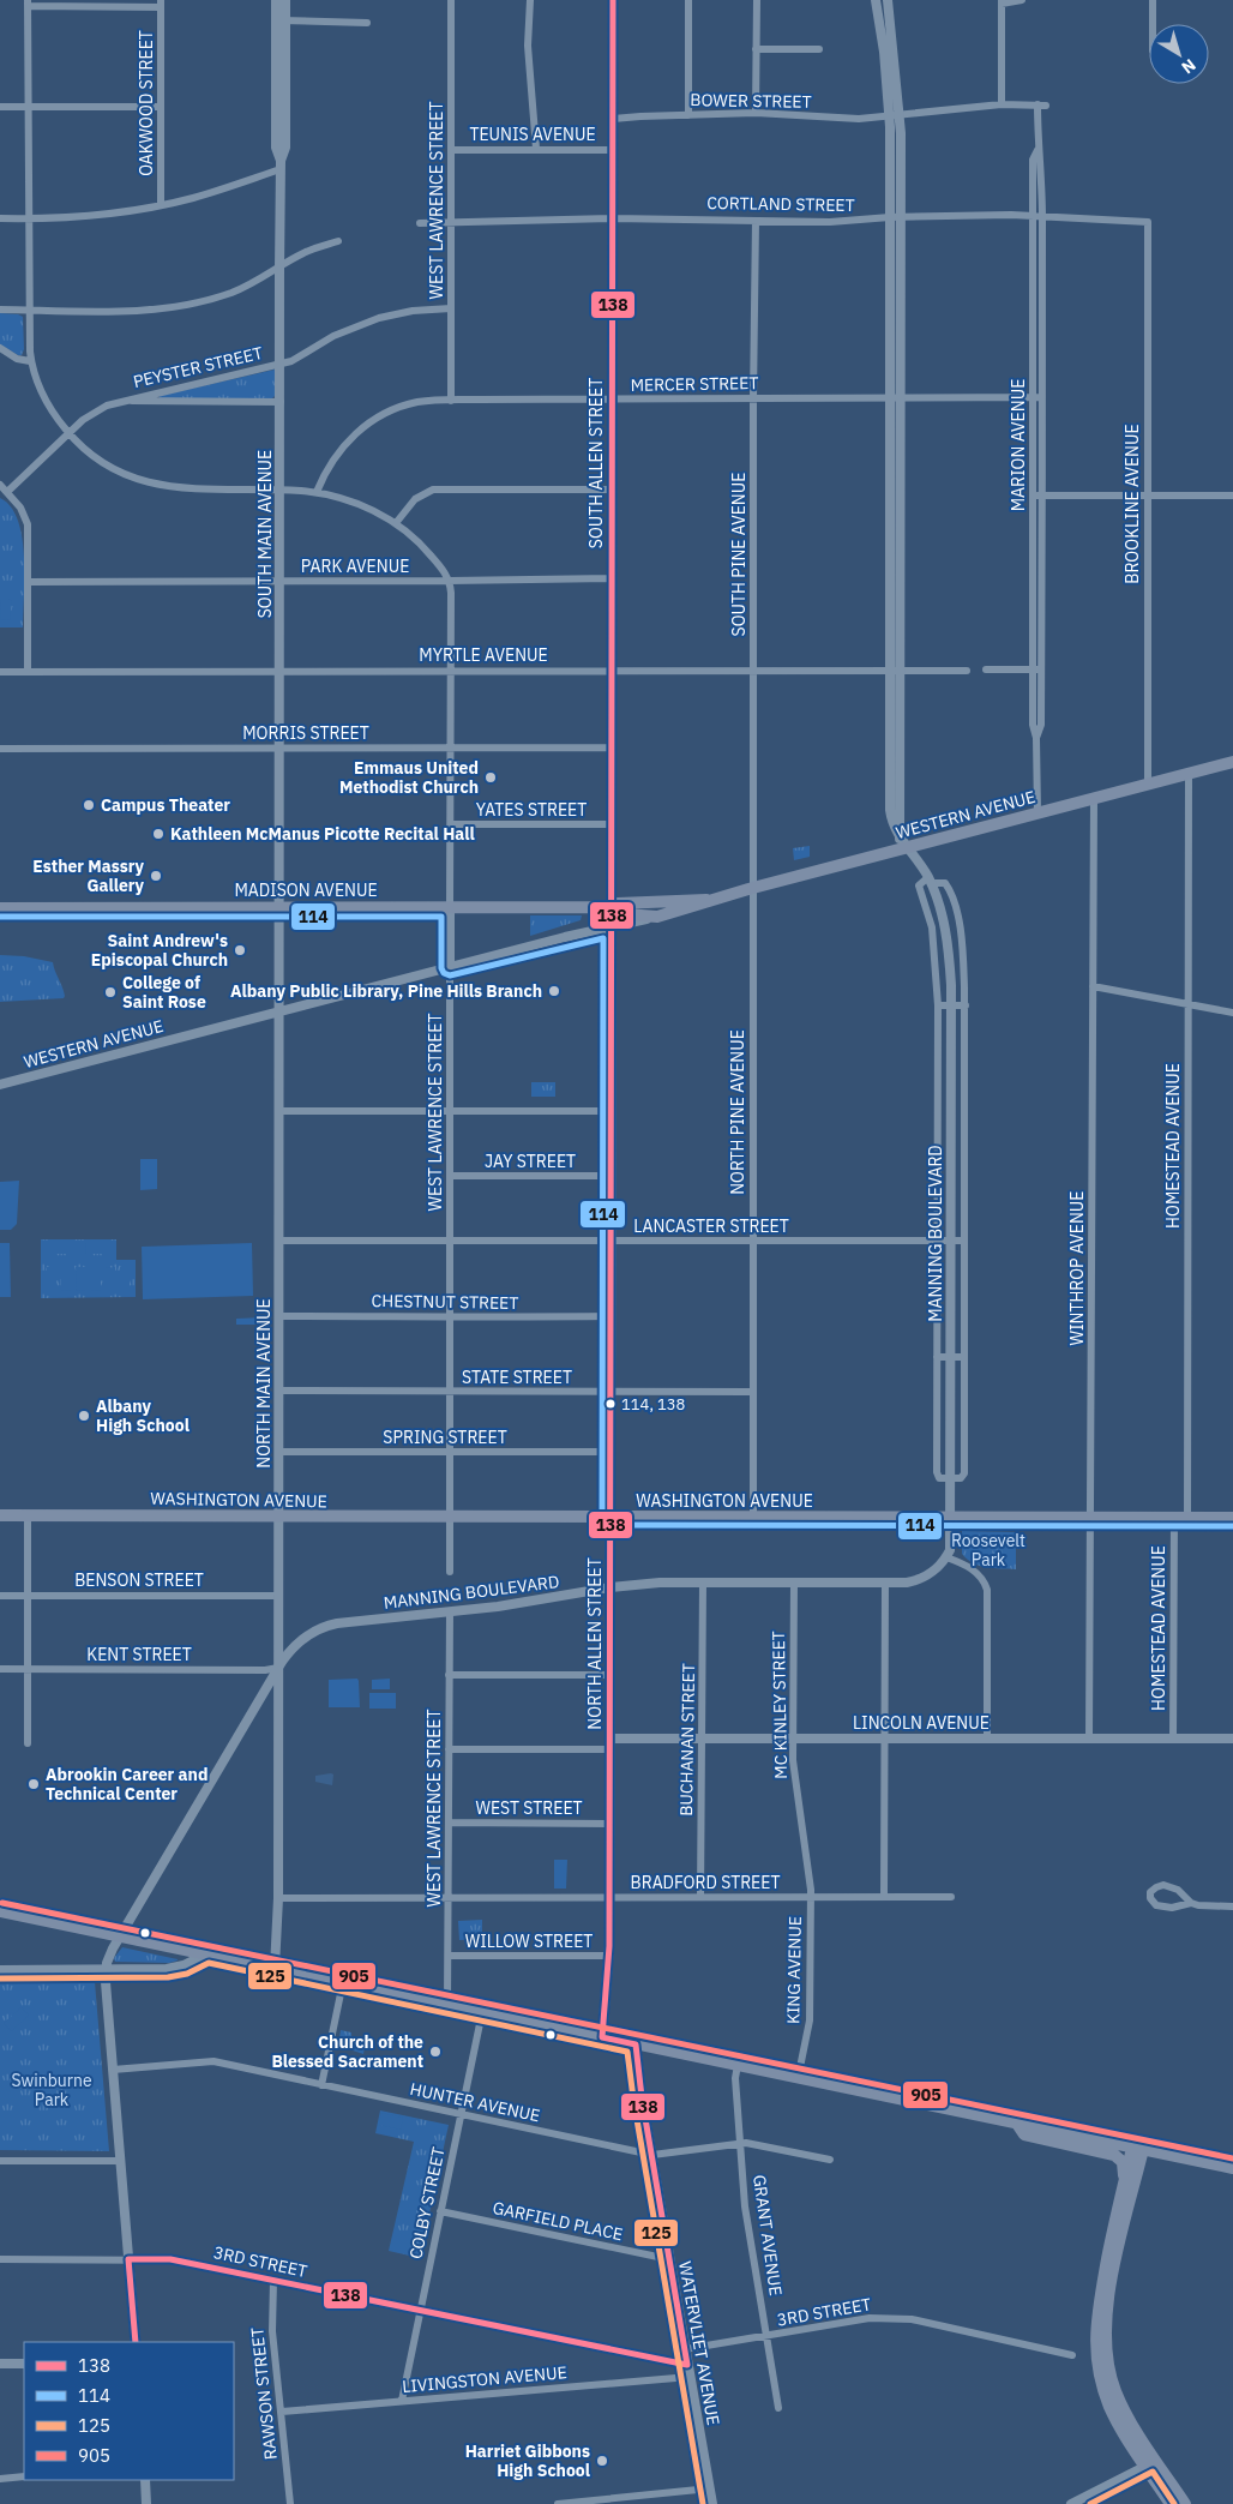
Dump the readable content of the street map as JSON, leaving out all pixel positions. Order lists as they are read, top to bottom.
{
  "streets": {
    "main road": ["WESTERN AVENUE", "MADISON AVENUE", "WASHINGTON AVENUE"],
    "street": [
      "BOWER STREET",
      "OAKWOOD STREET",
      "TEUNIS AVENUE",
      "WEST LAWRENCE STREET",
      "CORTLAND STREET",
      "PEYSTER STREET",
      "MERCER STREET",
      "MARION AVENUE",
      "SOUTH ALLEN STREET",
      "BROOKLINE AVENUE",
      "SOUTH MAIN AVENUE",
      "SOUTH PINE AVENUE",
      "PARK AVENUE",
      "MYRTLE AVENUE",
      "MORRIS STREET",
      "YATES STREET",
      "NORTH PINE AVENUE",
      "HOMESTEAD AVENUE",
      "JAY STREET",
      "LANCASTER STREET",
      "MANNING BOULEVARD",
      "WINTHROP AVENUE",
      "CHESTNUT STREET",
      "STATE STREET",
      "NORTH MAIN AVENUE",
      "SPRING STREET",
      "BENSON STREET",
      "NORTH ALLEN STREET",
      "KENT STREET",
      "MC KINLEY STREET",
      "LINCOLN AVENUE",
      "BUCHANAN STREET",
      "WEST STREET",
      "BRADFORD STREET",
      "WILLOW STREET",
      "KING AVENUE",
      "HUNTER AVENUE",
      "COLBY STREET",
      "GARFIELD PLACE",
      "GRANT AVENUE",
      "3RD STREET",
      "WATERVLIET AVENUE",
      "LIVINGSTON AVENUE",
      "RAWSON STREET"
    ]
  },
  "crossings": [
    ["BOWER STREET", "MARION AVENUE"],
    ["BOWER STREET", "SOUTH ALLEN STREET"],
    ["BOWER STREET", "MANNING BOULEVARD"],
    ["TEUNIS AVENUE", "WEST LAWRENCE STREET"],
    ["TEUNIS AVENUE", "SOUTH ALLEN STREET"],
    ["WEST LAWRENCE STREET", "CORTLAND STREET"],
    ["WEST LAWRENCE STREET", "PEYSTER STREET"],
    ["WEST LAWRENCE STREET", "MERCER STREET"],
    ["WEST LAWRENCE STREET", "PARK AVENUE"],
    ["WEST LAWRENCE STREET", "MYRTLE AVENUE"],
    ["WEST LAWRENCE STREET", "MORRIS STREET"],
    ["WEST LAWRENCE STREET", "YATES STREET"],
    ["WEST LAWRENCE STREET", "WESTERN AVENUE"],
    ["WEST LAWRENCE STREET", "MADISON AVENUE"],
    ["WEST LAWRENCE STREET", "JAY STREET"],
    ["WEST LAWRENCE STREET", "LANCASTER STREET"],
    ["WEST LAWRENCE STREET", "MANNING BOULEVARD"],
    ["WEST LAWRENCE STREET", "CHESTNUT STREET"],
    ["WEST LAWRENCE STREET", "STATE STREET"],
    ["WEST LAWRENCE STREET", "SPRING STREET"],
    ["WEST LAWRENCE STREET", "WASHINGTON AVENUE"],
    ["WEST LAWRENCE STREET", "WEST STREET"],
    ["WEST LAWRENCE STREET", "BRADFORD STREET"],
    ["WEST LAWRENCE STREET", "WILLOW STREET"],
    ["CORTLAND STREET", "MARION AVENUE"],
    ["CORTLAND STREET", "SOUTH ALLEN STREET"],
    ["CORTLAND STREET", "BROOKLINE AVENUE"],
    ["CORTLAND STREET", "SOUTH PINE AVENUE"],
    ["CORTLAND STREET", "MANNING BOULEVARD"],
    ["PEYSTER STREET", "SOUTH MAIN AVENUE"],
    ["MERCER STREET", "MARION AVENUE"],
    ["MERCER STREET", "SOUTH ALLEN STREET"],
    ["MERCER STREET", "SOUTH PINE AVENUE"],
    ["MERCER STREET", "MANNING BOULEVARD"],
    ["MARION AVENUE", "WESTERN AVENUE"],
    ["SOUTH ALLEN STREET", "PARK AVENUE"],
    ["SOUTH ALLEN STREET", "MYRTLE AVENUE"],
    ["SOUTH ALLEN STREET", "MORRIS STREET"],
    ["SOUTH ALLEN STREET", "YATES STREET"],
    ["SOUTH ALLEN STREET", "WESTERN AVENUE"],
    ["SOUTH ALLEN STREET", "MADISON AVENUE"],
    ["SOUTH ALLEN STREET", "NORTH ALLEN STREET"],
    ["BROOKLINE AVENUE", "WESTERN AVENUE"],
    ["SOUTH MAIN AVENUE", "PARK AVENUE"],
    ["SOUTH MAIN AVENUE", "MYRTLE AVENUE"],
    ["SOUTH MAIN AVENUE", "MORRIS STREET"],
    ["SOUTH MAIN AVENUE", "MADISON AVENUE"],
    ["SOUTH MAIN AVENUE", "NORTH MAIN AVENUE"],
    ["SOUTH PINE AVENUE", "MYRTLE AVENUE"],
    ["SOUTH PINE AVENUE", "WESTERN AVENUE"],
    ["SOUTH PINE AVENUE", "NORTH PINE AVENUE"],
    ["MYRTLE AVENUE", "MANNING BOULEVARD"],
    ["WESTERN AVENUE", "MADISON AVENUE"],
    ["WESTERN AVENUE", "NORTH PINE AVENUE"],
    ["WESTERN AVENUE", "HOMESTEAD AVENUE"],
    ["WESTERN AVENUE", "MANNING BOULEVARD"],
    ["WESTERN AVENUE", "WINTHROP AVENUE"],
    ["WESTERN AVENUE", "NORTH MAIN AVENUE"],
    ["WESTERN AVENUE", "NORTH ALLEN STREET"],
    ["MADISON AVENUE", "NORTH MAIN AVENUE"],
    ["NORTH PINE AVENUE", "LANCASTER STREET"],
    ["NORTH PINE AVENUE", "STATE STREET"],
    ["NORTH PINE AVENUE", "WASHINGTON AVENUE"],
    ["HOMESTEAD AVENUE", "WASHINGTON AVENUE"],
    ["HOMESTEAD AVENUE", "LINCOLN AVENUE"],
    ["JAY STREET", "NORTH ALLEN STREET"],
    ["LANCASTER STREET", "MANNING BOULEVARD"],
    ["LANCASTER STREET", "NORTH MAIN AVENUE"],
    ["LANCASTER STREET", "NORTH ALLEN STREET"],
    ["MANNING BOULEVARD", "NORTH MAIN AVENUE"],
    ["MANNING BOULEVARD", "WASHINGTON AVENUE"],
    ["MANNING BOULEVARD", "NORTH ALLEN STREET"],
    ["MANNING BOULEVARD", "KENT STREET"],
    ["MANNING BOULEVARD", "MC KINLEY STREET"],
    ["MANNING BOULEVARD", "BUCHANAN STREET"],
    ["WINTHROP AVENUE", "WASHINGTON AVENUE"],
    ["WINTHROP AVENUE", "LINCOLN AVENUE"],
    ["CHESTNUT STREET", "NORTH MAIN AVENUE"],
    ["CHESTNUT STREET", "NORTH ALLEN STREET"],
    ["STATE STREET", "NORTH MAIN AVENUE"],
    ["STATE STREET", "NORTH ALLEN STREET"],
    ["NORTH MAIN AVENUE", "SPRING STREET"],
    ["NORTH MAIN AVENUE", "WASHINGTON AVENUE"],
    ["NORTH MAIN AVENUE", "BENSON STREET"],
    ["NORTH MAIN AVENUE", "KENT STREET"],
    ["NORTH MAIN AVENUE", "BRADFORD STREET"],
    ["SPRING STREET", "NORTH ALLEN STREET"],
    ["WASHINGTON AVENUE", "NORTH ALLEN STREET"],
    ["NORTH ALLEN STREET", "LINCOLN AVENUE"],
    ["NORTH ALLEN STREET", "WEST STREET"],
    ["NORTH ALLEN STREET", "BRADFORD STREET"],
    ["NORTH ALLEN STREET", "WILLOW STREET"],
    ["MC KINLEY STREET", "LINCOLN AVENUE"],
    ["MC KINLEY STREET", "BRADFORD STREET"],
    ["MC KINLEY STREET", "KING AVENUE"],
    ["LINCOLN AVENUE", "BUCHANAN STREET"],
    ["BUCHANAN STREET", "BRADFORD STREET"],
    ["BRADFORD STREET", "KING AVENUE"],
    ["HUNTER AVENUE", "COLBY STREET"],
    ["HUNTER AVENUE", "GRANT AVENUE"],
    ["HUNTER AVENUE", "WATERVLIET AVENUE"],
    ["COLBY STREET", "GARFIELD PLACE"],
    ["COLBY STREET", "3RD STREET"],
    ["COLBY STREET", "LIVINGSTON AVENUE"],
    ["GARFIELD PLACE", "WATERVLIET AVENUE"],
    ["GRANT AVENUE", "3RD STREET"],
    ["3RD STREET", "WATERVLIET AVENUE"],
    ["3RD STREET", "RAWSON STREET"],
    ["WATERVLIET AVENUE", "LIVINGSTON AVENUE"],
    ["LIVINGSTON AVENUE", "RAWSON STREET"]
  ],
  "parks": ["Roosevelt Park", "Swinburne Park"],
  "places": [
    "Emmaus United Methodist Church",
    "Campus Theater",
    "Kathleen McManus Picotte Recital Hall",
    "Esther Massry Gallery",
    "Saint Andrew's Episcopal Church",
    "Albany Public Library, Pine Hills Branch",
    "College of Saint Rose",
    "114, 138",
    "Albany High School",
    "Abrookin Career and Technical Center",
    "Church of the Blessed Sacrament",
    "Harriet Gibbons High School"
  ],
  "lines": [
    "transit line 138",
    "transit line 114",
    "transit line 905",
    "transit line 125"
  ],
  "legend": [
    "138",
    "114",
    "125",
    "905"
  ],
  "north": "bottom right"
}
